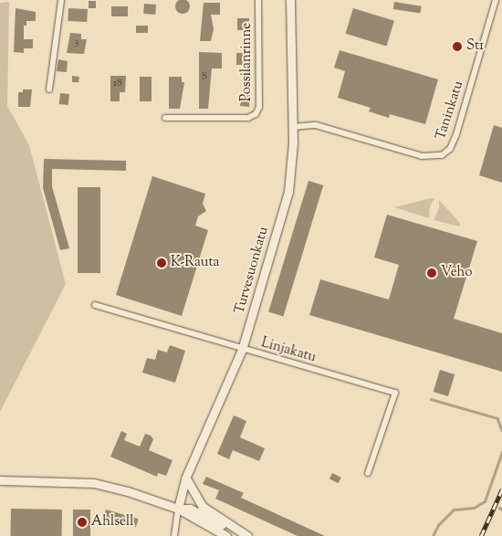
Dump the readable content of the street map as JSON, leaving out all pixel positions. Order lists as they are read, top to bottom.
{
  "streets": {
    "main road": ["Turvesuonkatu"],
    "street": ["Possilanrinne", "Taninkatu", "Linjakatu"]
  },
  "crossings": [
    ["Taninkatu", "Turvesuonkatu"],
    ["Turvesuonkatu", "Linjakatu"]
  ],
  "places": [
    "St1",
    "K-Rauta",
    "Veho",
    "Ahlsell"
  ],
  "house_numbers": ["3", "8", "18"]
}
